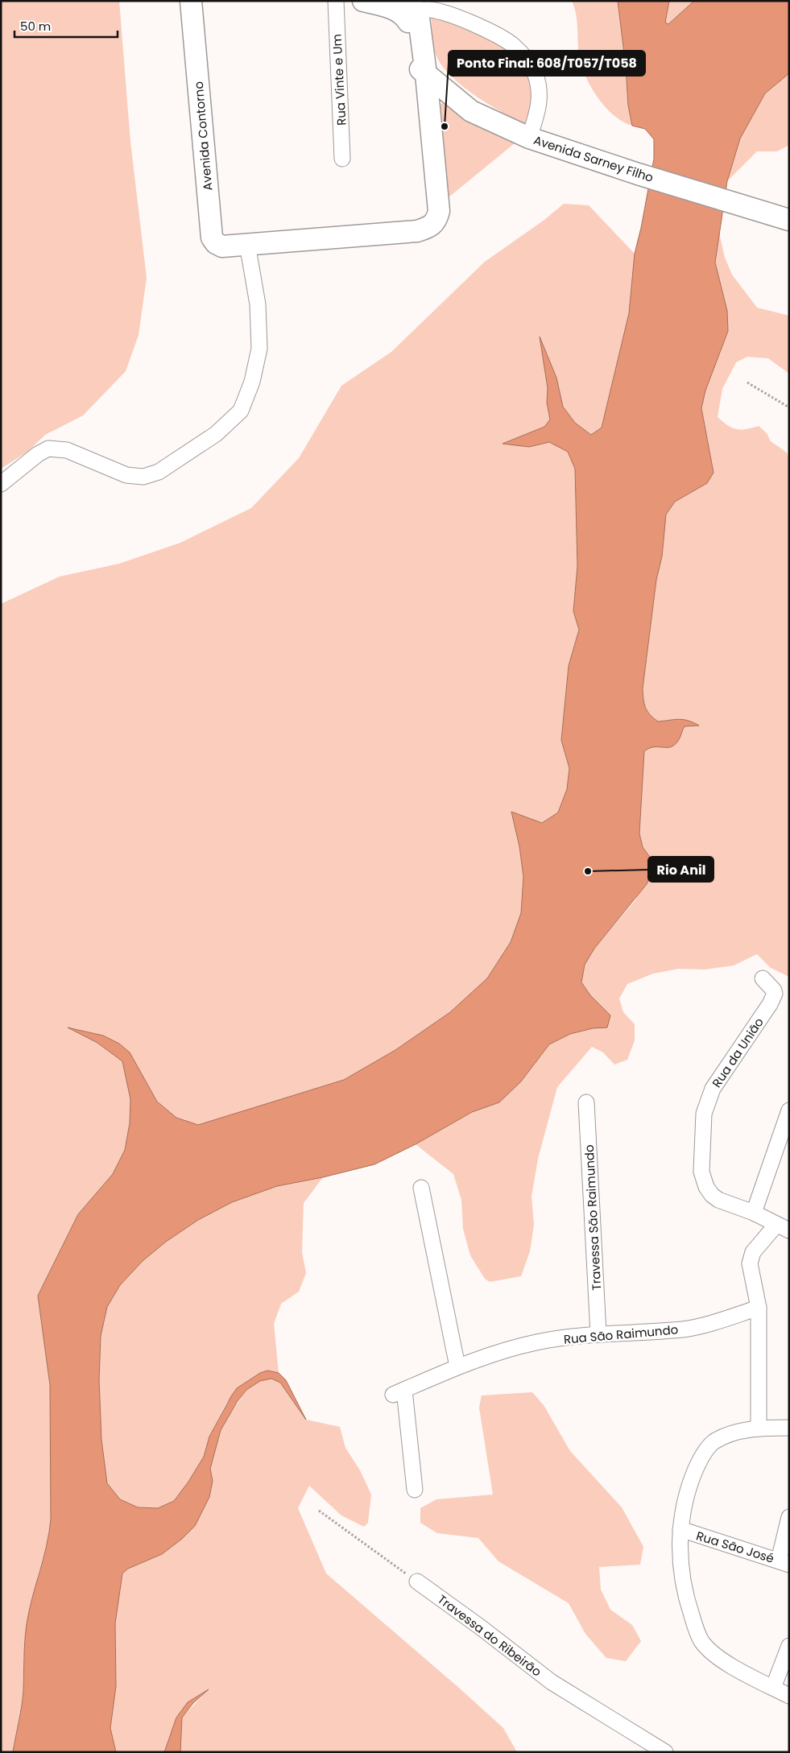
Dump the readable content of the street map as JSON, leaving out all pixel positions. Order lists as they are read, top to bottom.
{
  "streets": {
    "street": [
      "Rua Vinte e Um",
      "Avenida Contorno",
      "Avenida Sarney Filho",
      "Rua da União",
      "Travessa São Raimundo",
      "Rua São Raimundo",
      "Rua São José",
      "Travessa do Ribeirão"
    ]
  },
  "crossings": [
    ["Avenida Contorno", "Avenida Sarney Filho"],
    ["Travessa São Raimundo", "Rua São Raimundo"]
  ],
  "places": ["Ponto Final: 608/T057/T058", "Rio Anil"],
  "scale_bar": "50 m"
}
